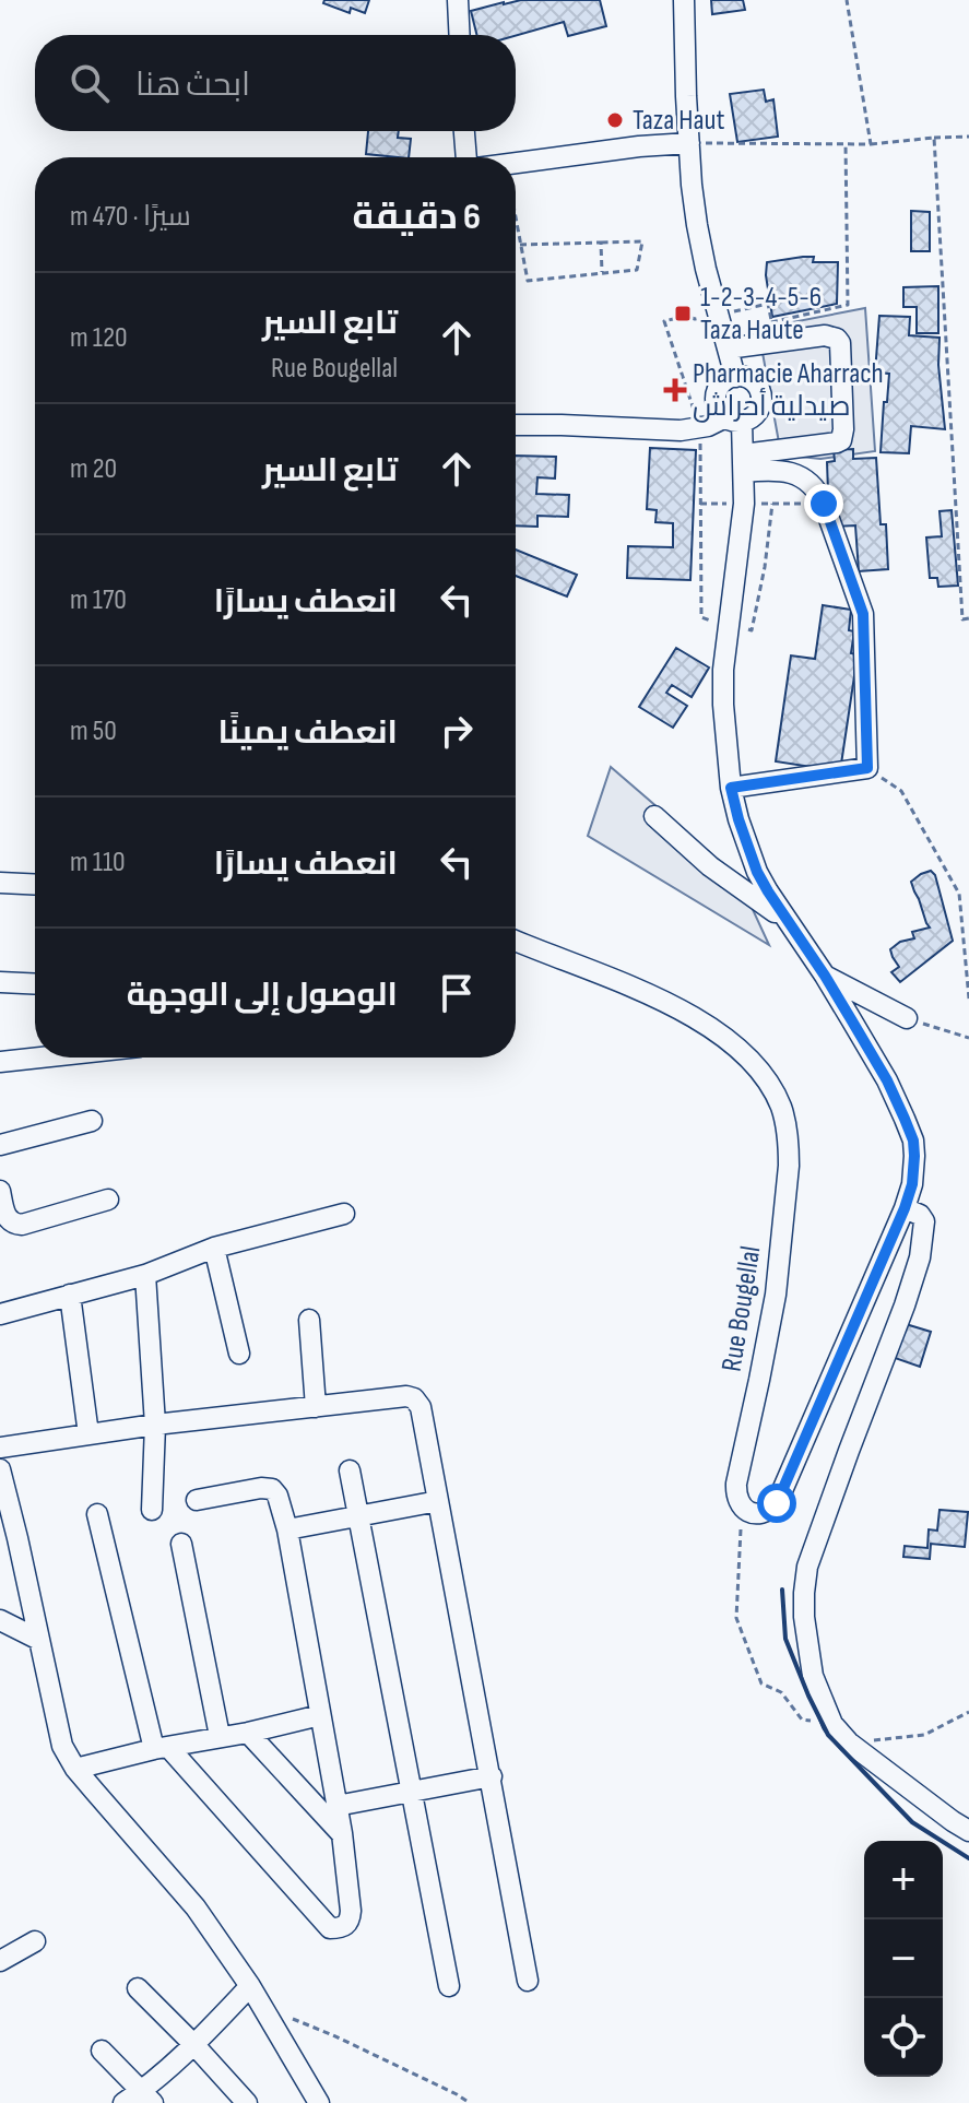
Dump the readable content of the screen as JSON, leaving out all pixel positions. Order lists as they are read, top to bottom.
{
  "streets": {
    "street": ["Rue Bougellal"]
  },
  "places": {
    "other": ["Taza Haut"],
    "transit": ["1-2-3-4-5-6 Taza Haute"],
    "health": ["Pharmacie Aharrach صيدلية أحراش"]
  },
  "page": {
    "search": "ابحث هنا",
    "heading": ["6 دقيقة", "سيرًا · 470 m"],
    "list": [
      ["تابع السير", "Rue Bougellal", "120 m"],
      ["تابع السير", "20 m"],
      ["انعطف يسارًا", "170 m"],
      ["انعطف يمينًا", "50 m"],
      ["انعطف يسارًا", "110 m"],
      "الوصول إلى الوجهة"
    ],
    "map_buttons": ["+", "−"]
  }
}
